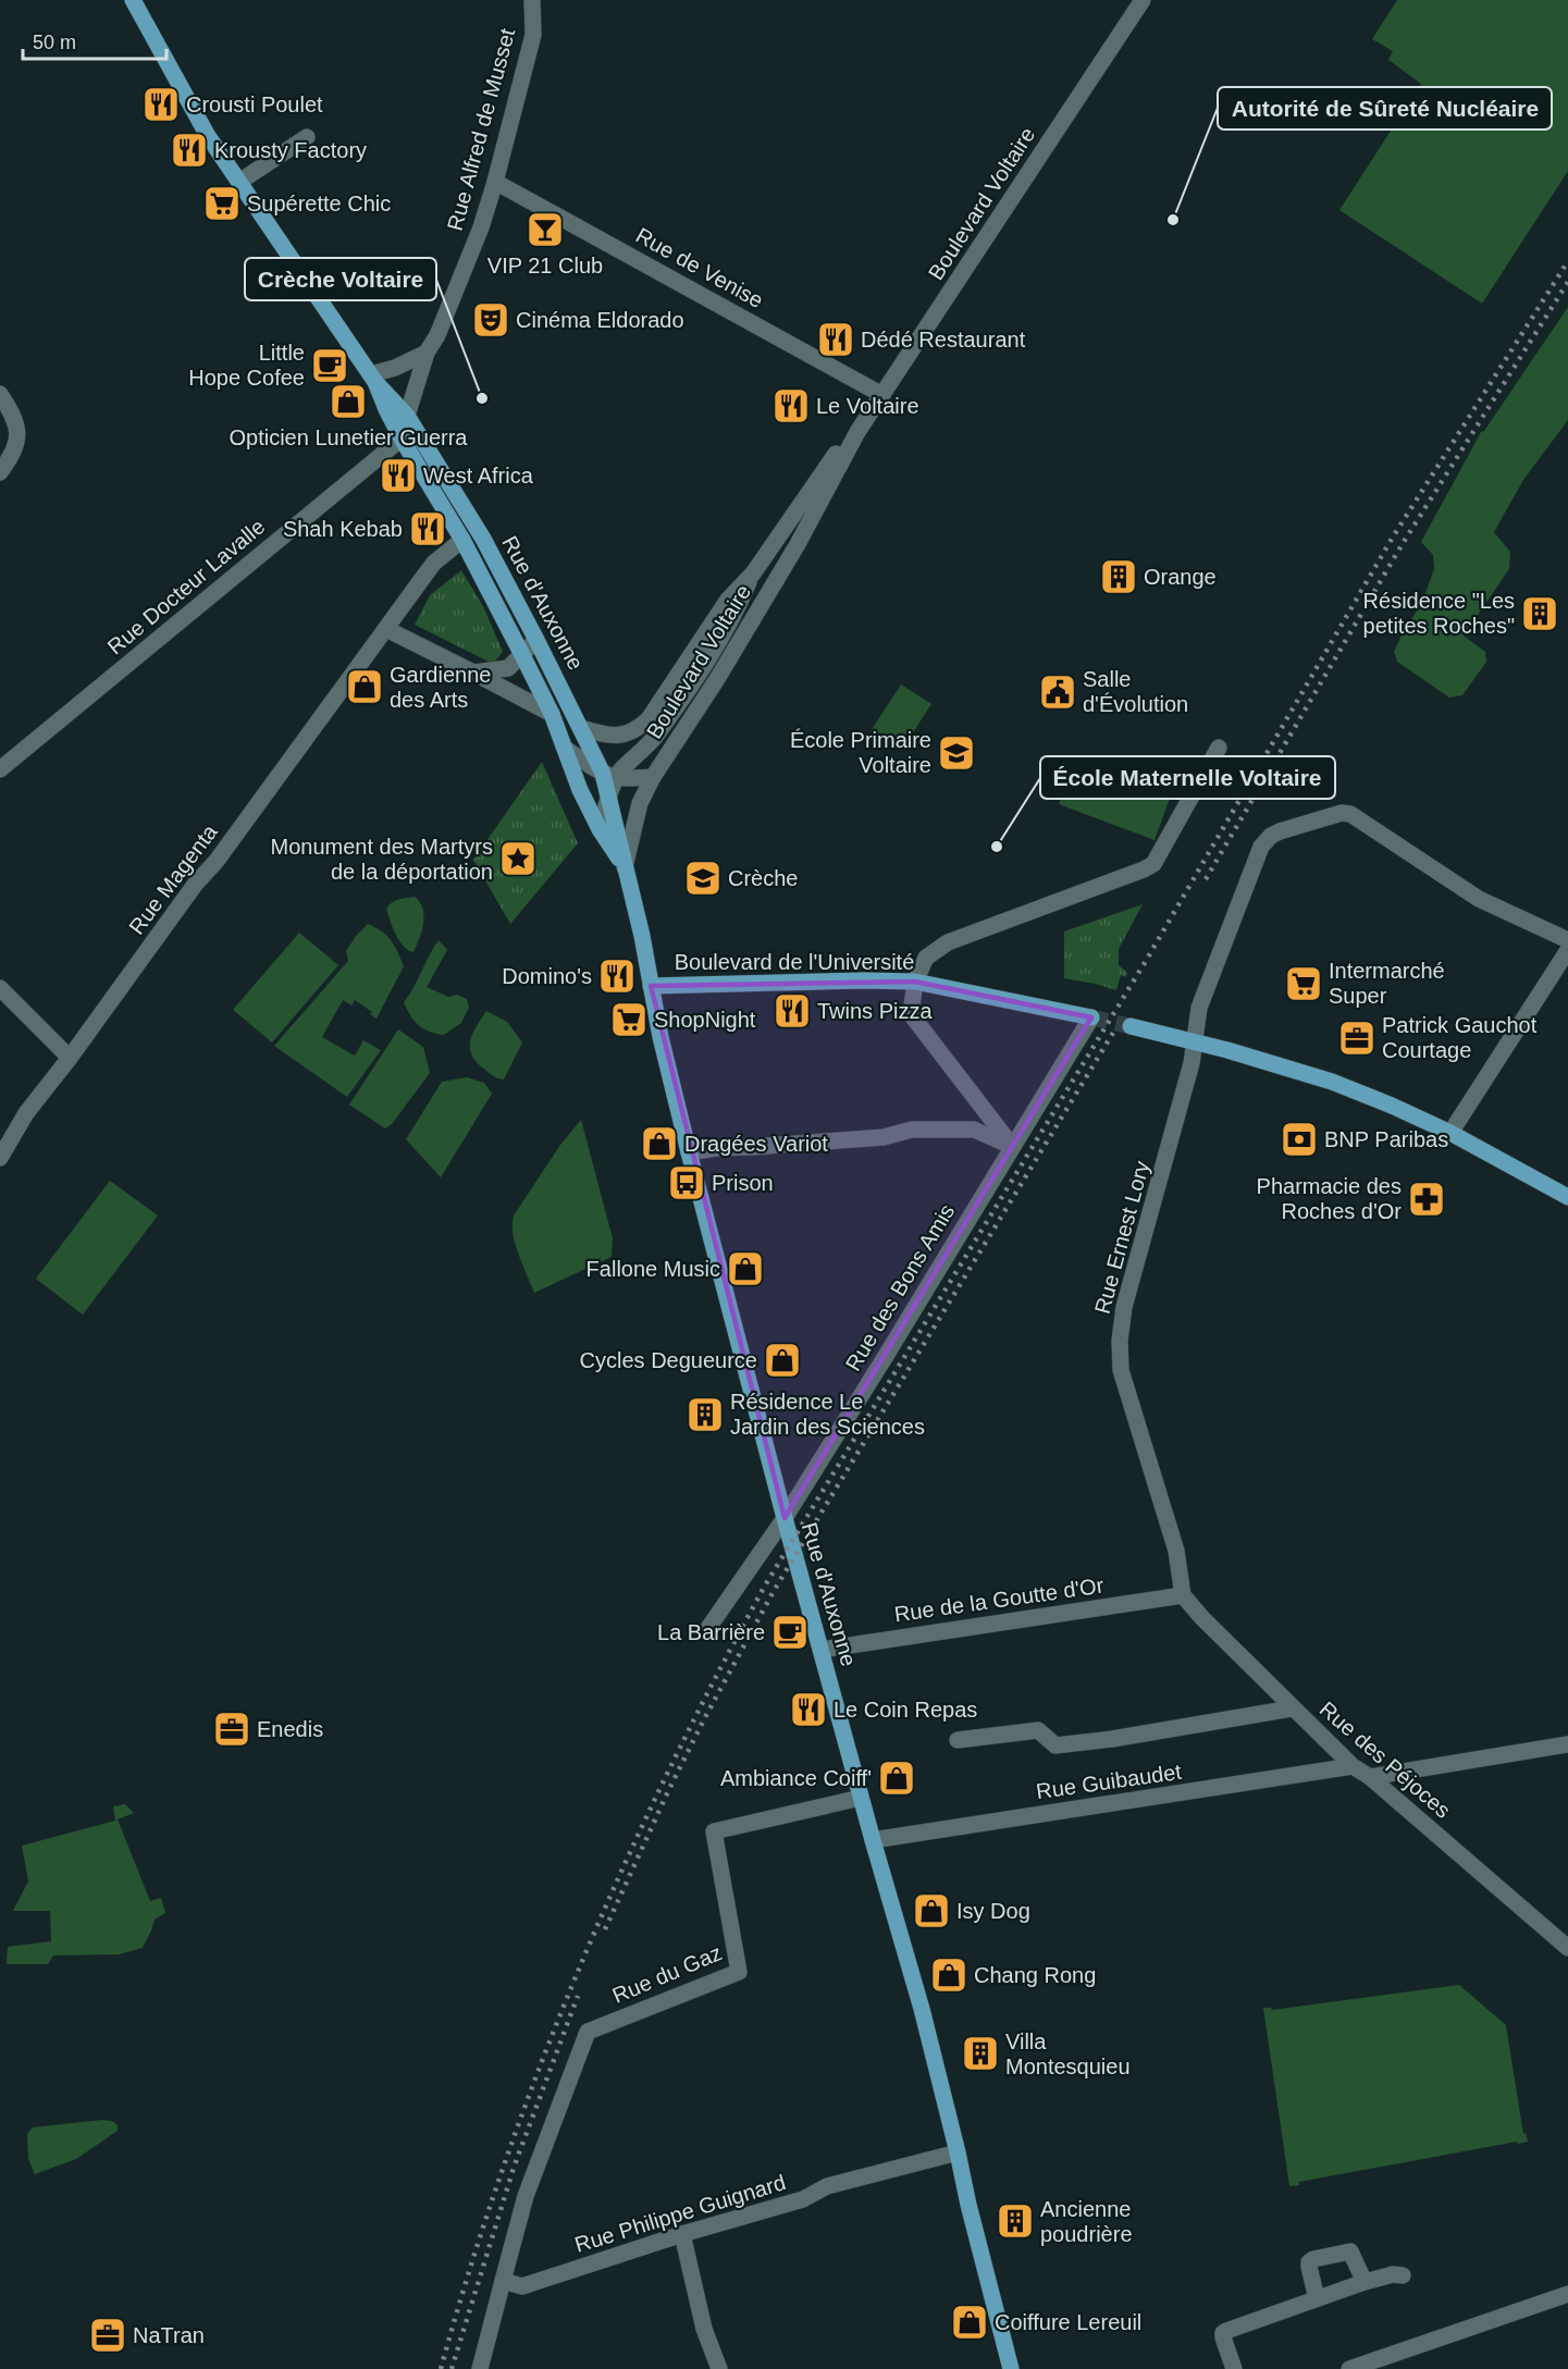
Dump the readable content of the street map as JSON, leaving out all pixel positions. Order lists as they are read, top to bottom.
{
  "streets": {
    "main road": ["Rue d'Auxonne", "Boulevard de l'Université"],
    "street": [
      "Rue Alfred de Musset",
      "Boulevard Voltaire",
      "Rue de Venise",
      "Rue Docteur Lavalle",
      "Rue Magenta",
      "Rue Ernest Lory",
      "Rue des Bons Amis",
      "Rue de la Goutte d'Or",
      "Rue des Péjoces",
      "Rue Guibaudet",
      "Rue du Gaz",
      "Rue Philippe Guignard"
    ]
  },
  "crossings": [
    ["Rue Alfred de Musset", "Rue de Venise"],
    ["Rue Alfred de Musset", "Rue d'Auxonne"],
    ["Boulevard Voltaire", "Rue de Venise"],
    ["Boulevard Voltaire", "Rue d'Auxonne"],
    ["Rue Docteur Lavalle", "Rue d'Auxonne"],
    ["Rue d'Auxonne", "Rue Magenta"],
    ["Rue d'Auxonne", "Boulevard de l'Université"],
    ["Rue d'Auxonne", "Rue des Bons Amis"],
    ["Rue d'Auxonne", "Rue de la Goutte d'Or"],
    ["Rue d'Auxonne", "Rue Guibaudet"],
    ["Rue d'Auxonne", "Rue du Gaz"],
    ["Rue d'Auxonne", "Rue Philippe Guignard"],
    ["Boulevard de l'Université", "Rue des Bons Amis"],
    ["Rue Ernest Lory", "Rue de la Goutte d'Or"],
    ["Rue Ernest Lory", "Rue des Péjoces"],
    ["Rue de la Goutte d'Or", "Rue des Péjoces"],
    ["Rue des Péjoces", "Rue Guibaudet"],
    ["Rue du Gaz", "Rue Philippe Guignard"]
  ],
  "places": {
    "restaurant": [
      "Crousti Poulet",
      "Krousty Factory",
      "Dédé Restaurant",
      "Le Voltaire",
      "West Africa",
      "Shah Kebab",
      "Domino's",
      "Twins Pizza",
      "Le Coin Repas"
    ],
    "supermarket": ["Supérette Chic", "Intermarché Super", "ShopNight"],
    "other": ["Autorité de Sûreté Nucléaire", "Crèche Voltaire", "École Maternelle Voltaire"],
    "bar": ["VIP 21 Club"],
    "theatre": ["Cinéma Eldorado"],
    "cafe": ["Little Hope Cofee", "La Barrière"],
    "shop": [
      "Opticien Lunetier Guerra",
      "Gardienne des Arts",
      "Dragées Variot",
      "Fallone Music",
      "Cycles Degueurce",
      "Ambiance Coiff'",
      "Isy Dog",
      "Chang Rong",
      "Coiffure Lereuil"
    ],
    "building": [
      "Orange",
      "Résidence \"Les petites Roches\"",
      "Résidence Le Jardin des Sciences",
      "Villa Montesquieu",
      "Ancienne poudrière"
    ],
    "public building": ["Salle d'Évolution"],
    "school or university": ["École Primaire Voltaire", "Crèche"],
    "place": ["Monument des Martyrs de la déportation"],
    "office": ["Patrick Gauchot Courtage", "Enedis", "NaTran"],
    "bank": ["BNP Paribas"],
    "bus stop": ["Prison"],
    "pharmacy": ["Pharmacie des Roches d'Or"]
  },
  "scale_bar": "50 m"
}
